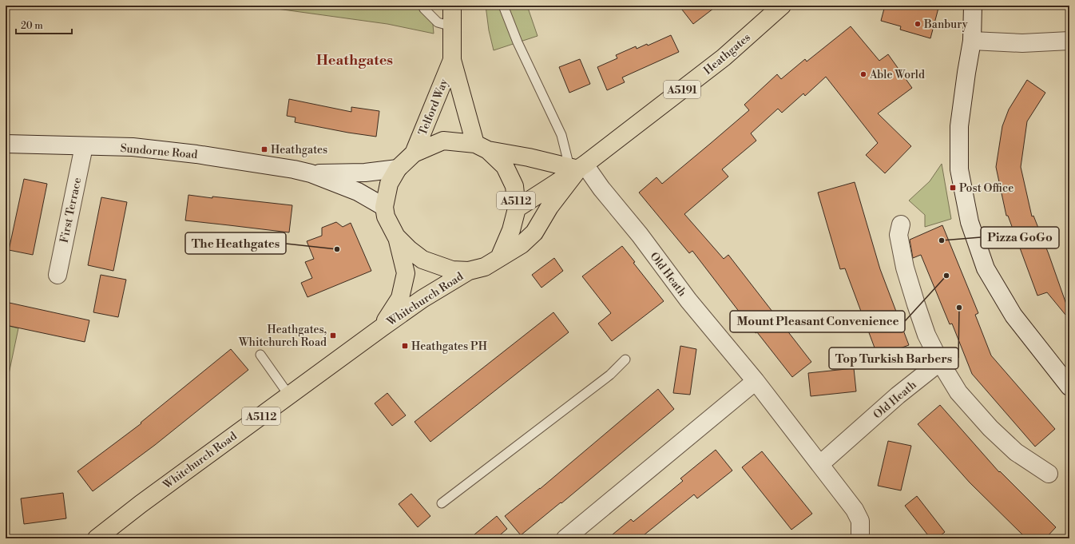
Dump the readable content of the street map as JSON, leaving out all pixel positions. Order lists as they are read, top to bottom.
{
  "streets": {
    "main road": [
      "Heathgates",
      "A5191",
      "Telford Way",
      "A5112",
      "Whitchurch Road"
    ],
    "street": ["Sundorne Road", "First Terrace", "Old Heath"]
  },
  "crossings": [
    ["Heathgates", "A5191"],
    ["Heathgates", "A5112"],
    ["Heathgates", "Old Heath"],
    ["A5191", "A5112"],
    ["A5191", "Old Heath"],
    ["Telford Way", "A5112"],
    ["Sundorne Road", "A5112"],
    ["Sundorne Road", "First Terrace"],
    ["A5112", "Whitchurch Road"]
  ],
  "districts": ["Heathgates"],
  "places": {
    "other": [
      "Banbury",
      "Able World",
      "Pizza GoGo",
      "The Heathgates",
      "Mount Pleasant Convenience",
      "Top Turkish Barbers"
    ],
    "transit": [
      "Heathgates",
      "Post Office",
      "Heathgates, Whitchurch Road",
      "Heathgates PH"
    ]
  },
  "scale_bar": "20 m"
}
